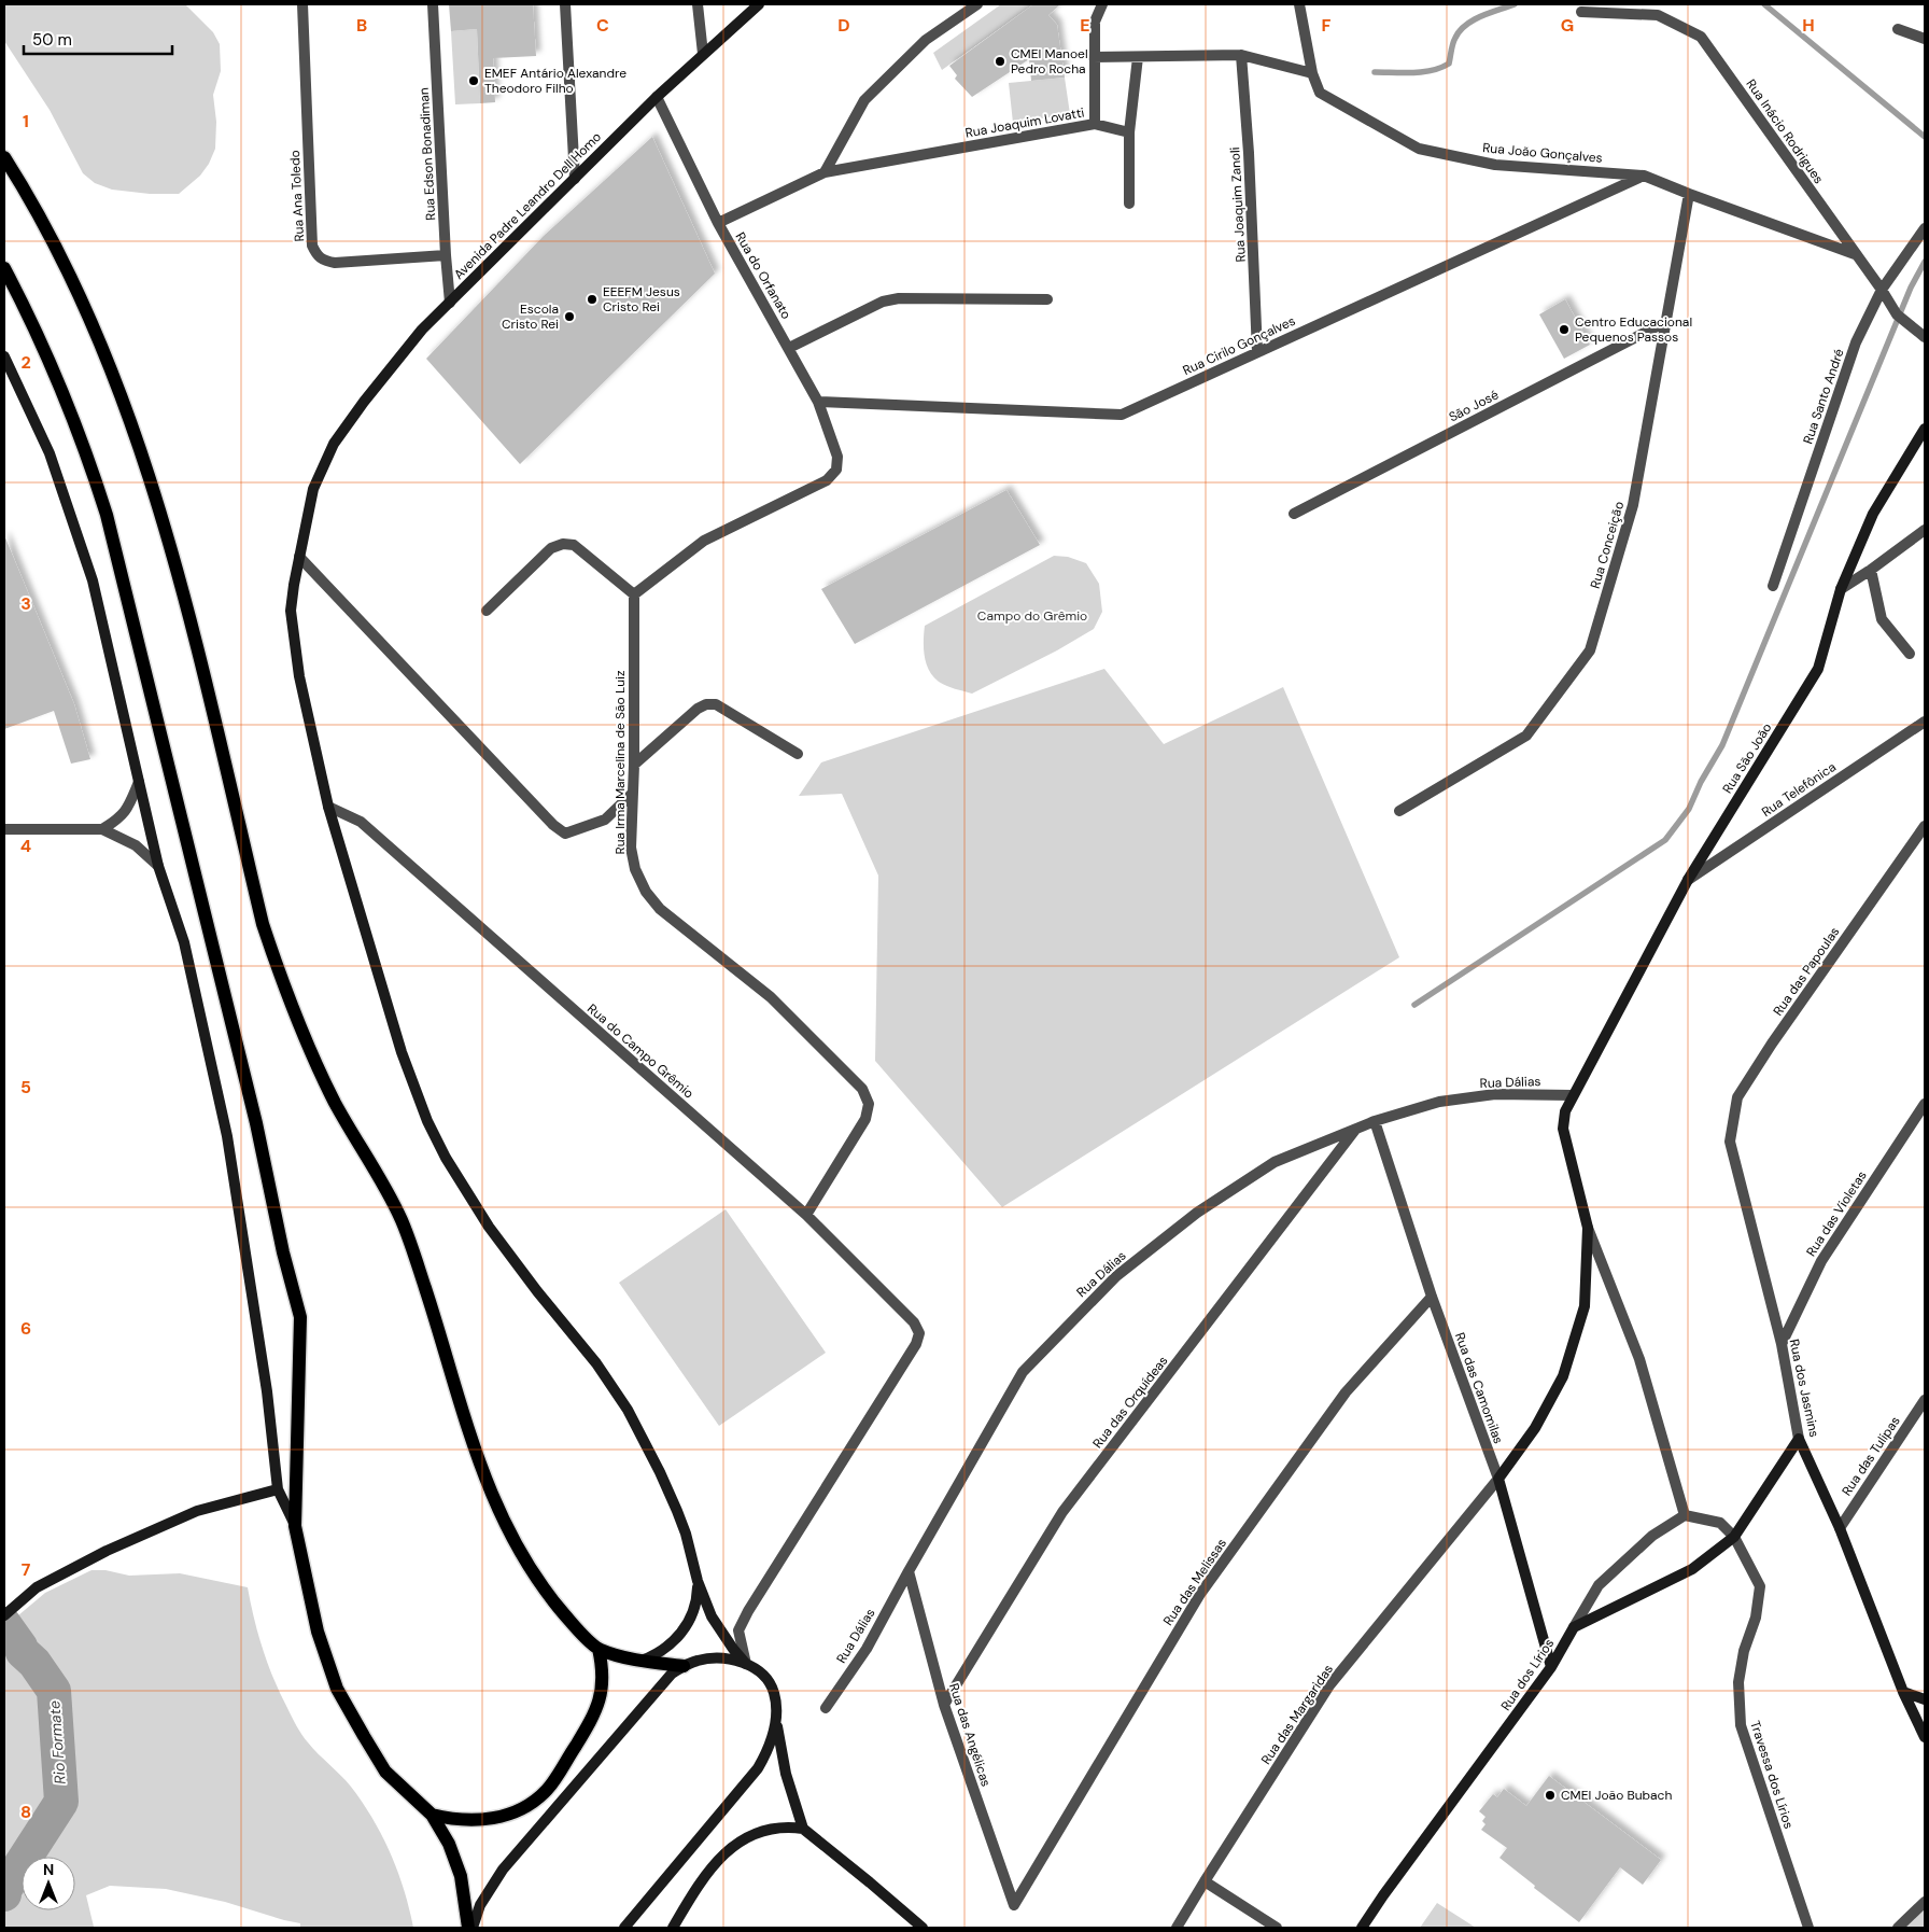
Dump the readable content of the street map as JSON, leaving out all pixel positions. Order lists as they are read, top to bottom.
{
  "streets": {
    "street": [
      "Rua Joaquim Lovatti",
      "Rua Inácio Rodrigues",
      "Rua João Gonçalves",
      "Rua Edson Bonadiman",
      "Rua Ana Toledo",
      "Rua Joaquim Zanoli",
      "Avenida Padre Leandro Dell Homo",
      "Rua do Orfanato",
      "Rua Cirilo Gonçalves",
      "Rua Santo André",
      "São José",
      "Rua Conceição",
      "Rua São João",
      "Rua Irma Marcelina de São Luiz",
      "Rua Telefônica",
      "Rua das Papoulas",
      "Rua do Campo Grêmio",
      "Rua Dálias",
      "Rua das Violetas",
      "Rua das Camomilas",
      "Rua dos Jasmins",
      "Rua das Orquídeas",
      "Rua das Tulipas",
      "Rua das Melissas",
      "Rua dos Lírios",
      "Rua das Margaridas",
      "Rua das Angélicas",
      "Travessa dos Lírios"
    ]
  },
  "crossings": [
    ["Rua Joaquim Lovatti", "Rua do Orfanato"],
    ["Rua Inácio Rodrigues", "Rua João Gonçalves"],
    ["Rua Inácio Rodrigues", "Rua Santo André"],
    ["Rua João Gonçalves", "Rua Cirilo Gonçalves"],
    ["Rua João Gonçalves", "Rua Conceição"],
    ["Rua Edson Bonadiman", "Rua Ana Toledo"],
    ["Rua Edson Bonadiman", "Avenida Padre Leandro Dell Homo"],
    ["Rua Joaquim Zanoli", "Rua Cirilo Gonçalves"],
    ["Avenida Padre Leandro Dell Homo", "Rua do Orfanato"],
    ["Avenida Padre Leandro Dell Homo", "Rua do Campo Grêmio"],
    ["Rua do Orfanato", "Rua Cirilo Gonçalves"],
    ["Rua do Orfanato", "Rua Irma Marcelina de São Luiz"],
    ["São José", "Rua Conceição"],
    ["Rua São João", "Rua Telefônica"],
    ["Rua São João", "Rua Dálias"],
    ["Rua São João", "Rua das Camomilas"],
    ["Rua São João", "Rua das Margaridas"],
    ["Rua Irma Marcelina de São Luiz", "Rua do Campo Grêmio"],
    ["Rua das Papoulas", "Rua dos Jasmins"],
    ["Rua Dálias", "Rua das Camomilas"],
    ["Rua Dálias", "Rua das Orquídeas"],
    ["Rua Dálias", "Rua das Angélicas"],
    ["Rua das Violetas", "Rua dos Jasmins"],
    ["Rua das Camomilas", "Rua das Melissas"],
    ["Rua das Camomilas", "Rua dos Lírios"],
    ["Rua das Camomilas", "Rua das Margaridas"],
    ["Rua dos Jasmins", "Rua das Tulipas"],
    ["Rua das Orquídeas", "Rua das Angélicas"],
    ["Rua das Melissas", "Rua das Angélicas"]
  ],
  "water": ["Rio Formate"],
  "parks": ["Campo do Grêmio"],
  "places": [
    "CMEI Manoel Pedro Rocha",
    "EMEF Antário Alexandre Theodoro Filho",
    "EEEFM Jesus Cristo Rei",
    "Escola Cristo Rei",
    "Centro Educacional Pequenos Passos",
    "CMEI João Bubach"
  ],
  "scale_bar": "50 m",
  "north": "top",
  "grid": {
    "columns": [
      "B",
      "C",
      "D",
      "E",
      "F",
      "G",
      "H"
    ],
    "rows": [
      "1",
      "2",
      "3",
      "4",
      "5",
      "6",
      "7",
      "8"
    ]
  }
}
